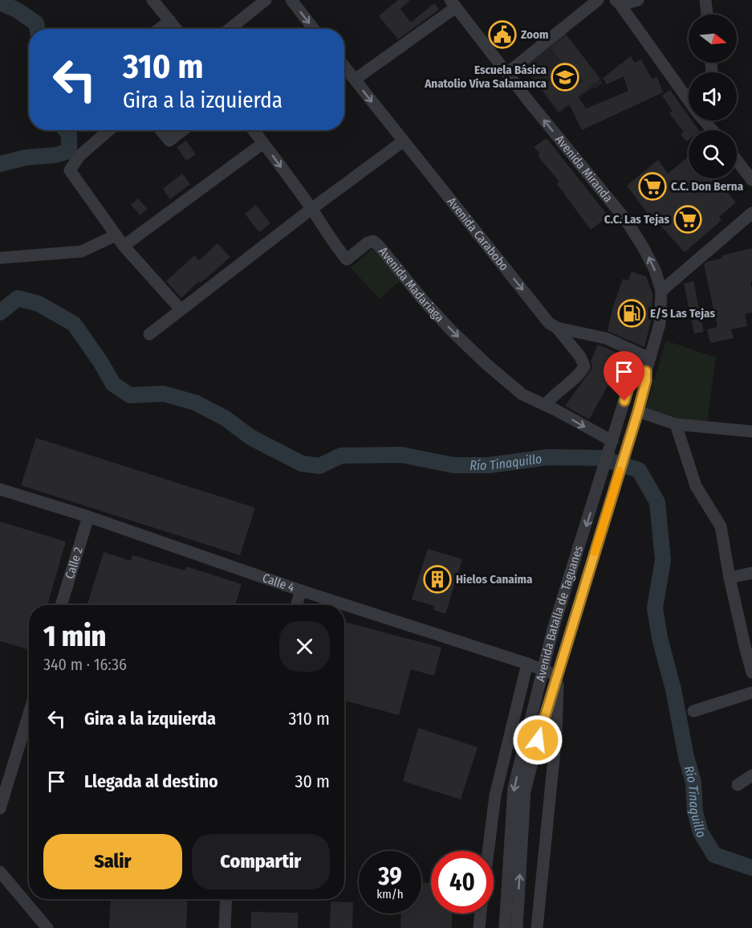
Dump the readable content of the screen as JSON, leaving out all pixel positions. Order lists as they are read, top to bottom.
{
  "streets": {
    "street": [
      "Avenida Miranda",
      "Avenida Carabobo",
      "Avenida Madariaga",
      "Calle 2",
      "Calle 4",
      "Avenida Batalla de Taguanes"
    ]
  },
  "crossings": [
    ["Avenida Miranda", "Avenida Batalla de Taguanes"],
    ["Avenida Carabobo", "Avenida Madariaga"],
    ["Avenida Madariaga", "Avenida Batalla de Taguanes"],
    ["Calle 2", "Calle 4"],
    ["Calle 4", "Avenida Batalla de Taguanes"]
  ],
  "one_way": ["Avenida Miranda", "Avenida Carabobo", "Avenida Madariaga"],
  "water": ["Río Tinaquillo"],
  "places": {
    "public building": ["Zoom"],
    "school or university": ["Escuela Básica Anatolio Viva Salamanca"],
    "supermarket": ["C.C. Don Berna", "C.C. Las Tejas"],
    "fuel station": ["E/S Las Tejas"],
    "building": ["Hielos Canaima"]
  },
  "north": "right",
  "page": {
    "turn": ["310 m", "Gira a la izquierda"],
    "heading": ["1 min", "340 m · 16:36"],
    "list": [
      {
        "name": "Gira a la izquierda",
        "value": "310 m"
      },
      {
        "name": "Llegada al destino",
        "value": "30 m"
      }
    ],
    "buttons": ["Salir", "Compartir"],
    "speed": "39 km/h",
    "limit": "40"
  }
}
